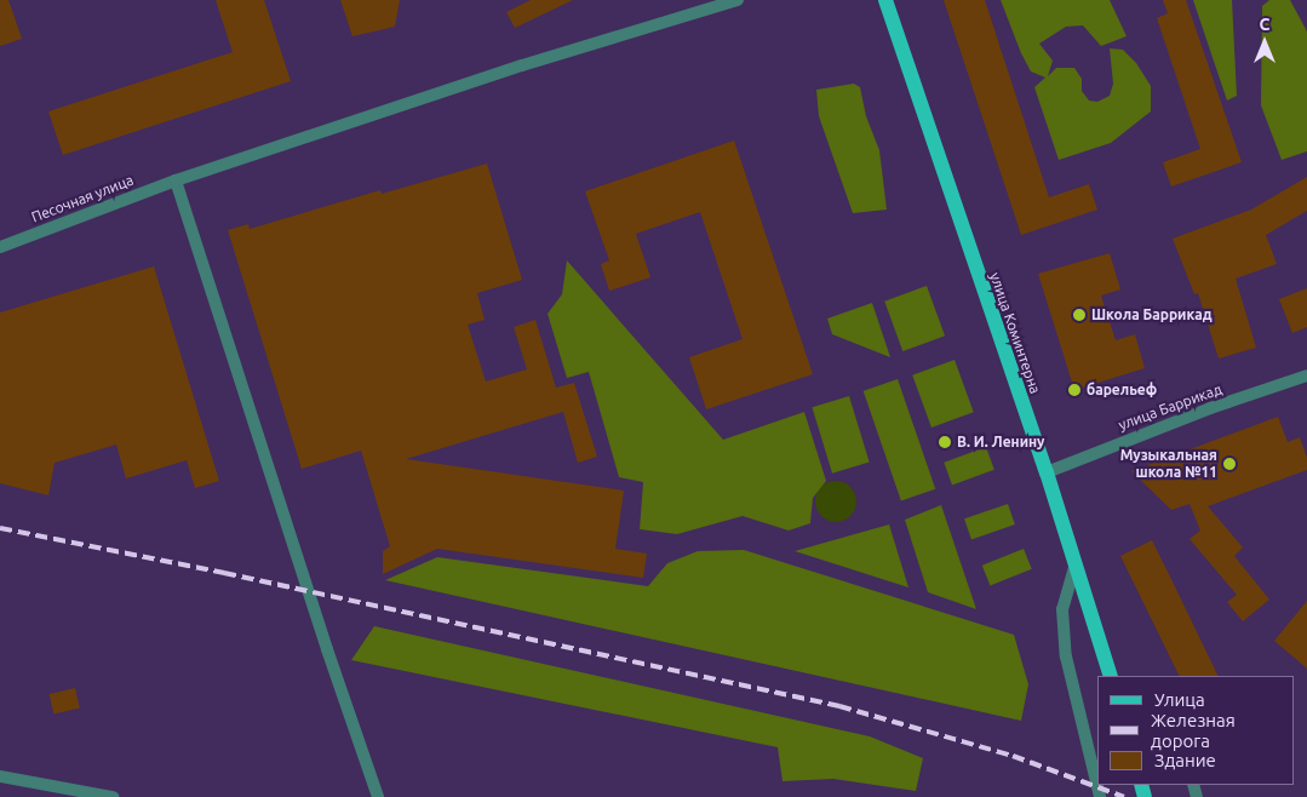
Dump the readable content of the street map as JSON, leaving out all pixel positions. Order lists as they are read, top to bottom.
{
  "streets": {
    "main road": ["улица Коминтерна"],
    "street": ["Песочная улица", "улица Баррикад"]
  },
  "crossings": [
    ["улица Коминтерна", "улица Баррикад"]
  ],
  "places": [
    "Школа Баррикад",
    "барельеф",
    "В. И. Ленину",
    "Музыкальная школа №11"
  ],
  "legend": ["Улица", "Железная дорога", "Здание"],
  "north": "top"
}
